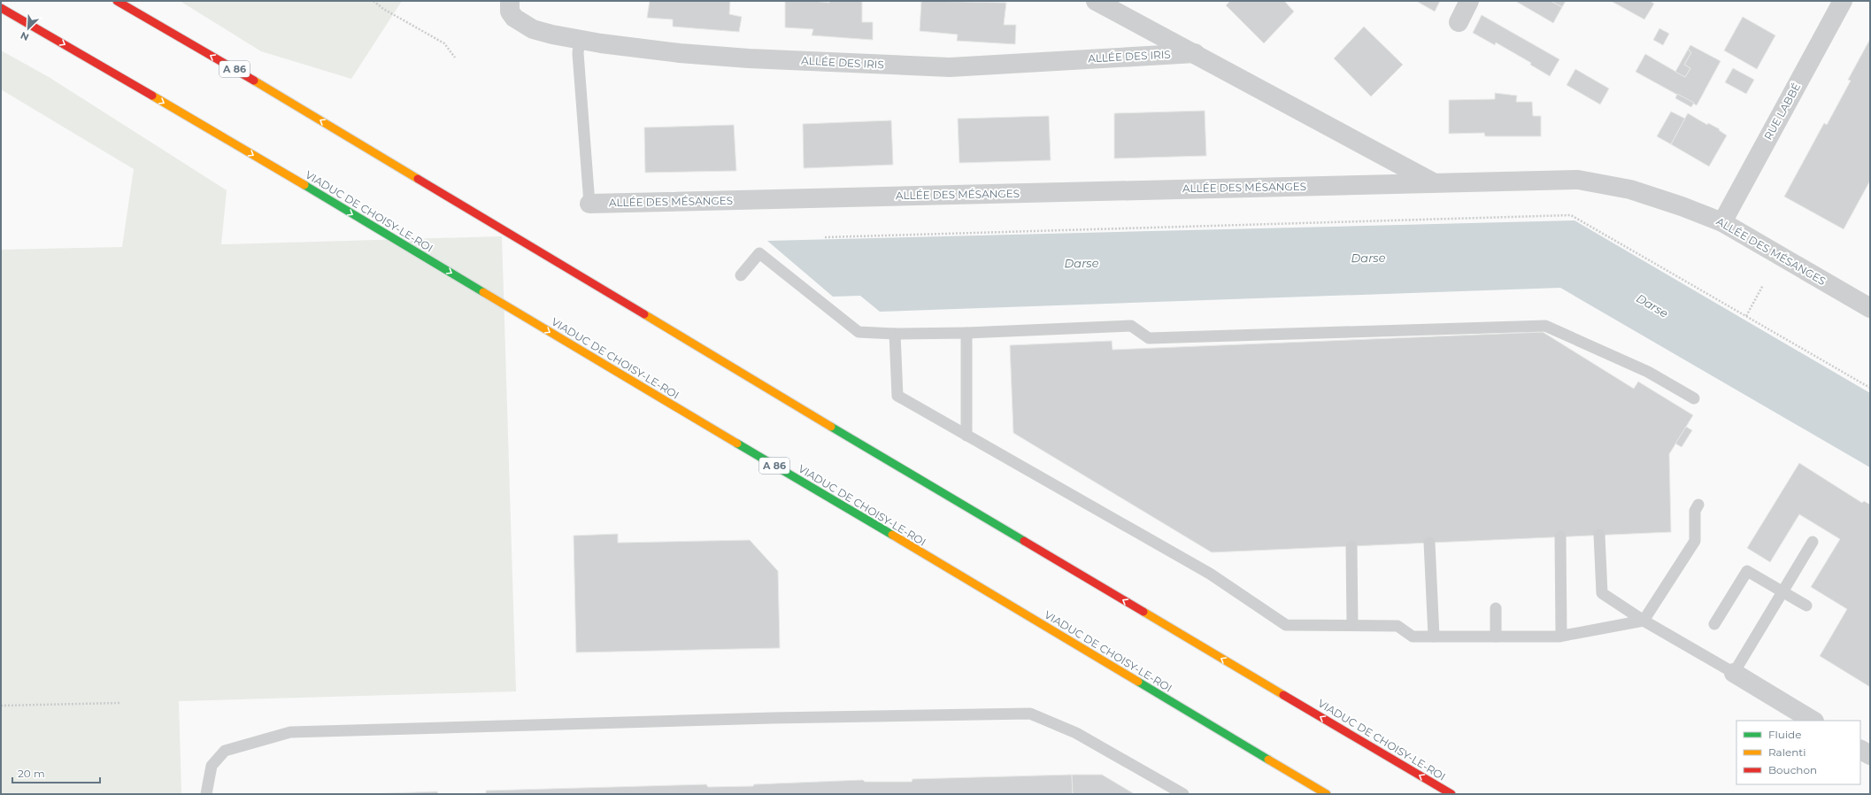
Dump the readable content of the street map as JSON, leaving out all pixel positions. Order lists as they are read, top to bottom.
{
  "streets": {
    "highway": ["A 86", "VIADUC DE CHOISY-LE-ROI"],
    "street": ["ALLÉE DES IRIS", "RUE LABBÉ", "ALLÉE DES MÉSANGES"]
  },
  "crossings": [
    ["ALLÉE DES IRIS", "ALLÉE DES MÉSANGES"],
    ["RUE LABBÉ", "ALLÉE DES MÉSANGES"]
  ],
  "water": ["Darse"],
  "legend": ["Fluide", "Ralenti", "Bouchon"],
  "scale_bar": "20 m",
  "north": "bottom left"
}
